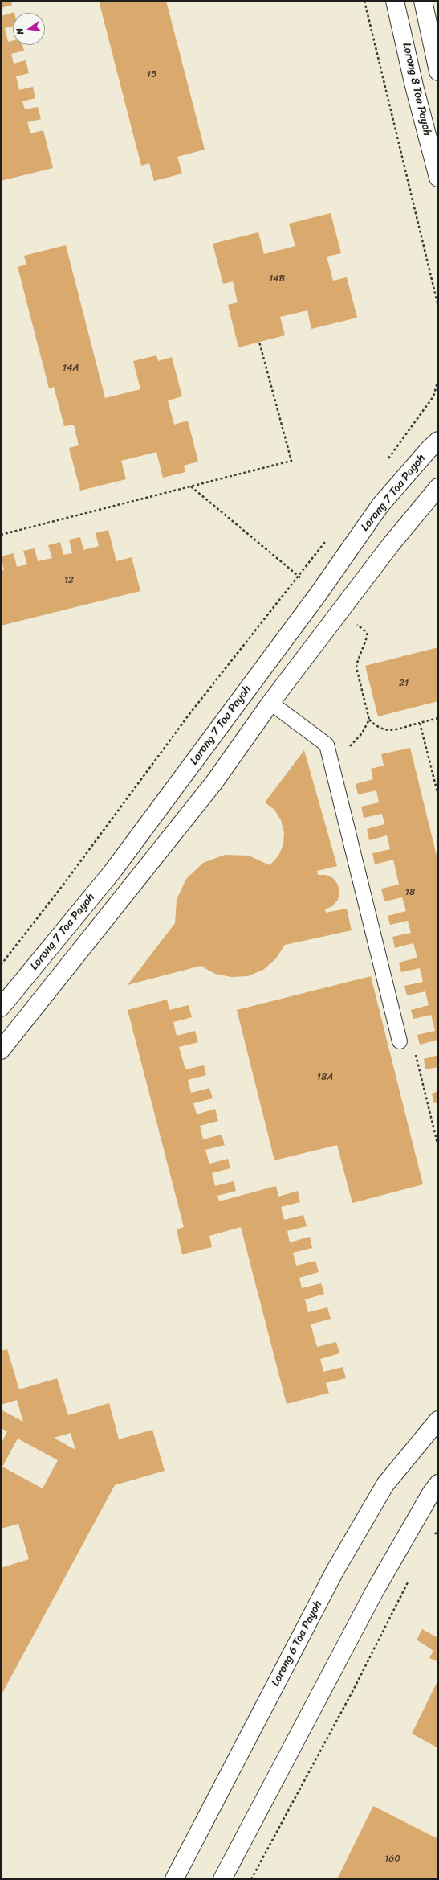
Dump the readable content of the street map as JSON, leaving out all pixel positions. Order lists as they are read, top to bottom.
{
  "streets": {
    "street": ["Lorong 8 Toa Payoh", "Lorong 7 Toa Payoh", "Lorong 6 Toa Payoh"]
  },
  "house_numbers": [
    "15",
    "14B",
    "14A",
    "12",
    "21",
    "18",
    "18A",
    "160"
  ],
  "north": "left"
}
